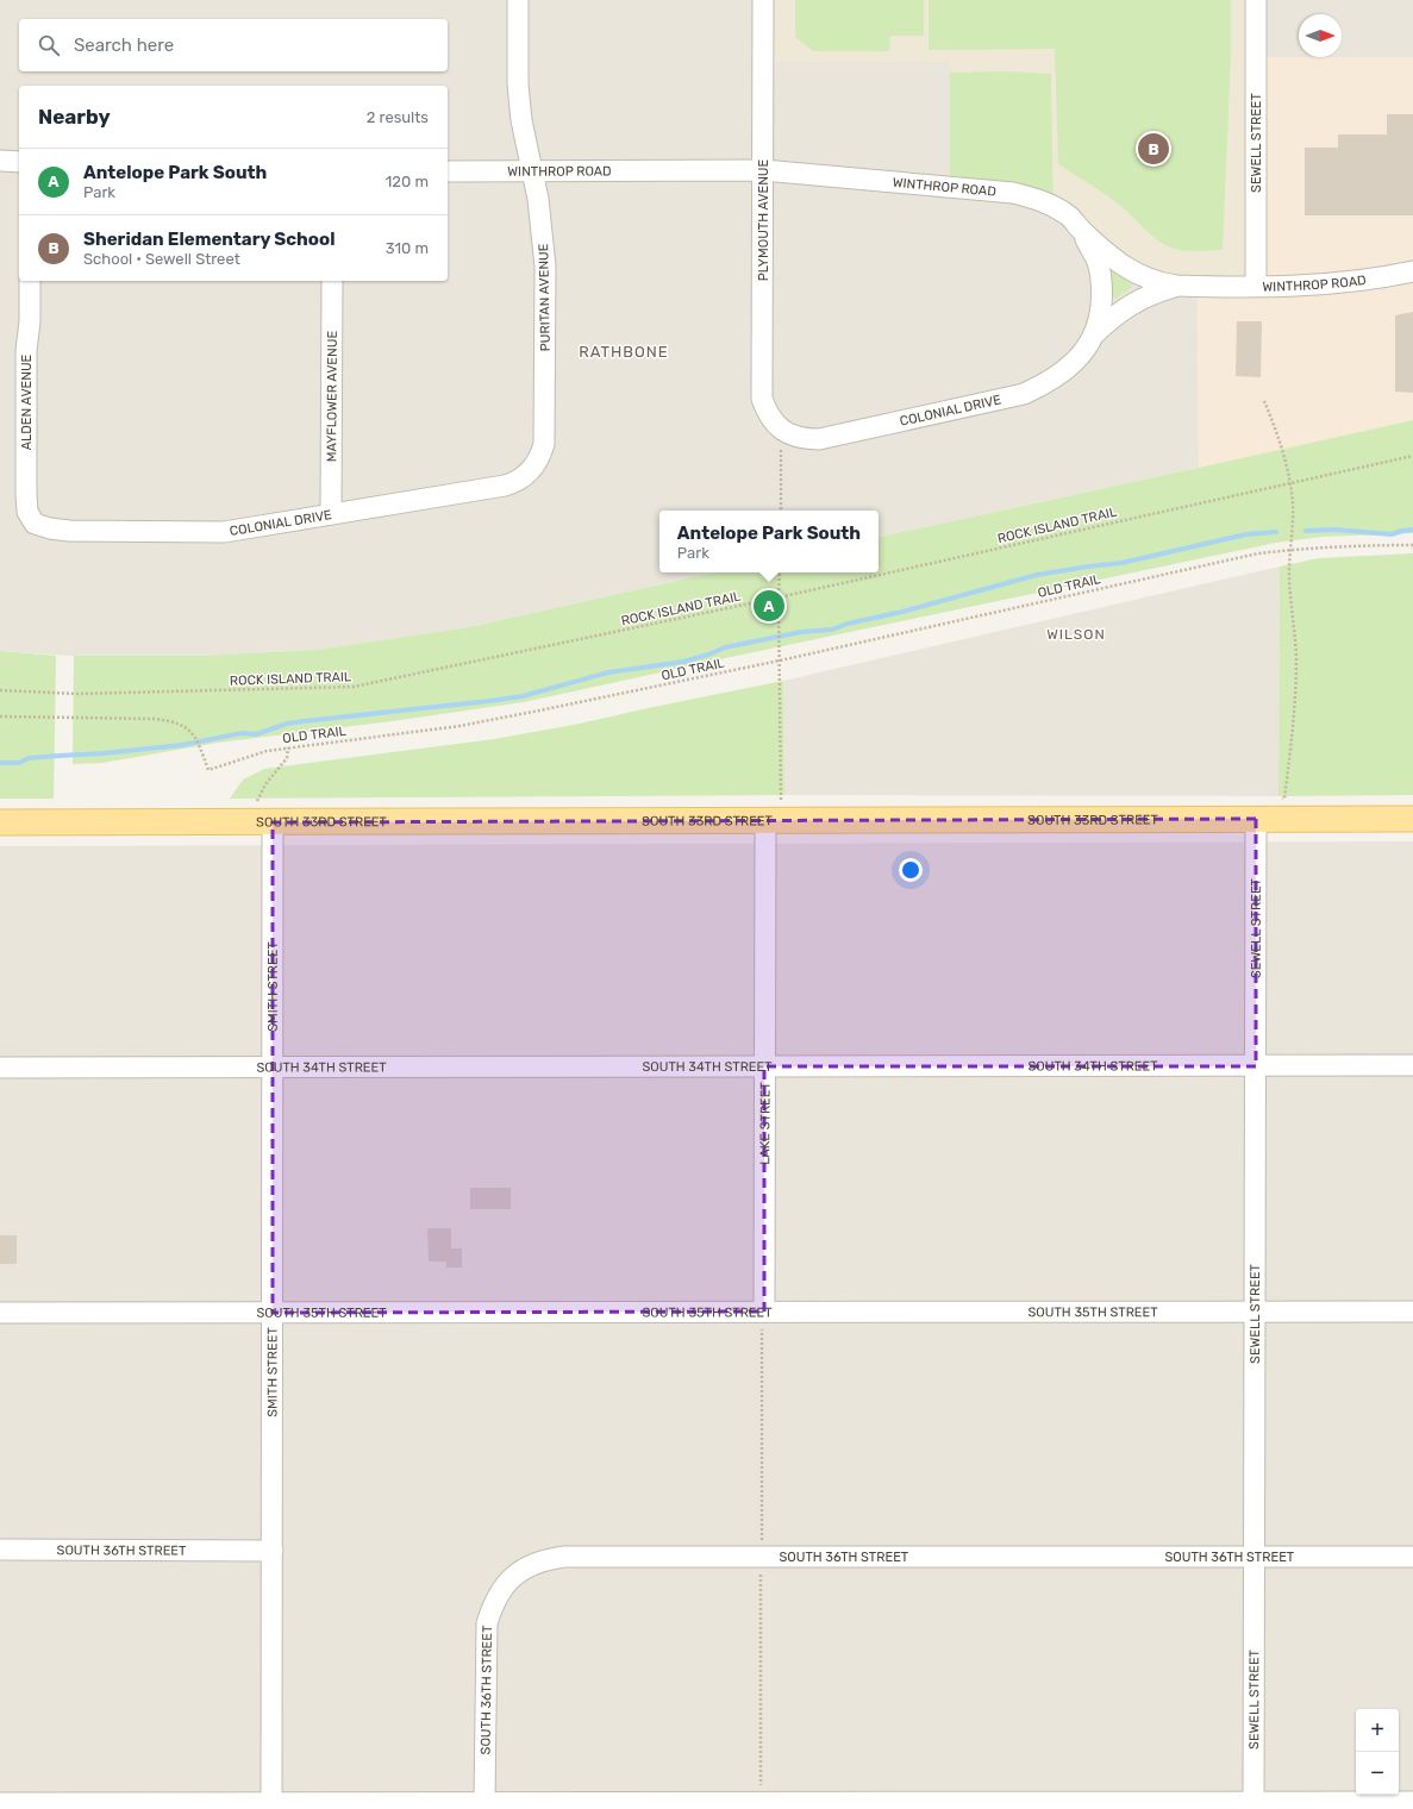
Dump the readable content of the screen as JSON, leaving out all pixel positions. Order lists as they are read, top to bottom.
{
  "streets": {
    "main road": ["SOUTH 33RD STREET"],
    "street": [
      "SEWELL STREET",
      "WINTHROP ROAD",
      "PLYMOUTH AVENUE",
      "PURITAN AVENUE",
      "MAYFLOWER AVENUE",
      "ALDEN AVENUE",
      "COLONIAL DRIVE",
      "SMITH STREET",
      "SOUTH 34TH STREET",
      "LAKE STREET",
      "SOUTH 35TH STREET",
      "SOUTH 36TH STREET"
    ],
    "path": ["ROCK ISLAND TRAIL", "OLD TRAIL"]
  },
  "crossings": [
    ["SEWELL STREET", "WINTHROP ROAD"],
    ["SEWELL STREET", "SOUTH 33RD STREET"],
    ["SEWELL STREET", "SOUTH 34TH STREET"],
    ["SEWELL STREET", "SOUTH 35TH STREET"],
    ["SEWELL STREET", "SOUTH 36TH STREET"],
    ["WINTHROP ROAD", "PLYMOUTH AVENUE"],
    ["WINTHROP ROAD", "PURITAN AVENUE"],
    ["WINTHROP ROAD", "COLONIAL DRIVE"],
    ["PLYMOUTH AVENUE", "COLONIAL DRIVE"],
    ["PURITAN AVENUE", "COLONIAL DRIVE"],
    ["MAYFLOWER AVENUE", "COLONIAL DRIVE"],
    ["ALDEN AVENUE", "COLONIAL DRIVE"],
    ["SOUTH 33RD STREET", "SMITH STREET"],
    ["SOUTH 33RD STREET", "LAKE STREET"],
    ["SMITH STREET", "SOUTH 34TH STREET"],
    ["SMITH STREET", "SOUTH 35TH STREET"],
    ["SMITH STREET", "SOUTH 36TH STREET"],
    ["SOUTH 34TH STREET", "LAKE STREET"],
    ["LAKE STREET", "SOUTH 35TH STREET"]
  ],
  "districts": ["RATHBONE", "WILSON"],
  "north": "right",
  "page": {
    "search": "Search here",
    "heading": ["Nearby", "2 results"],
    "pins": ["B", "A"],
    "list": [
      {
        "mark": "A",
        "name": "Antelope Park South",
        "note": "Park",
        "value": "120 m"
      },
      {
        "mark": "B",
        "name": "Sheridan Elementary School",
        "note": "School · Sewell Street",
        "value": "310 m"
      }
    ],
    "popup": ["Antelope Park South", "Park"],
    "map_buttons": ["+", "−"]
  }
}
